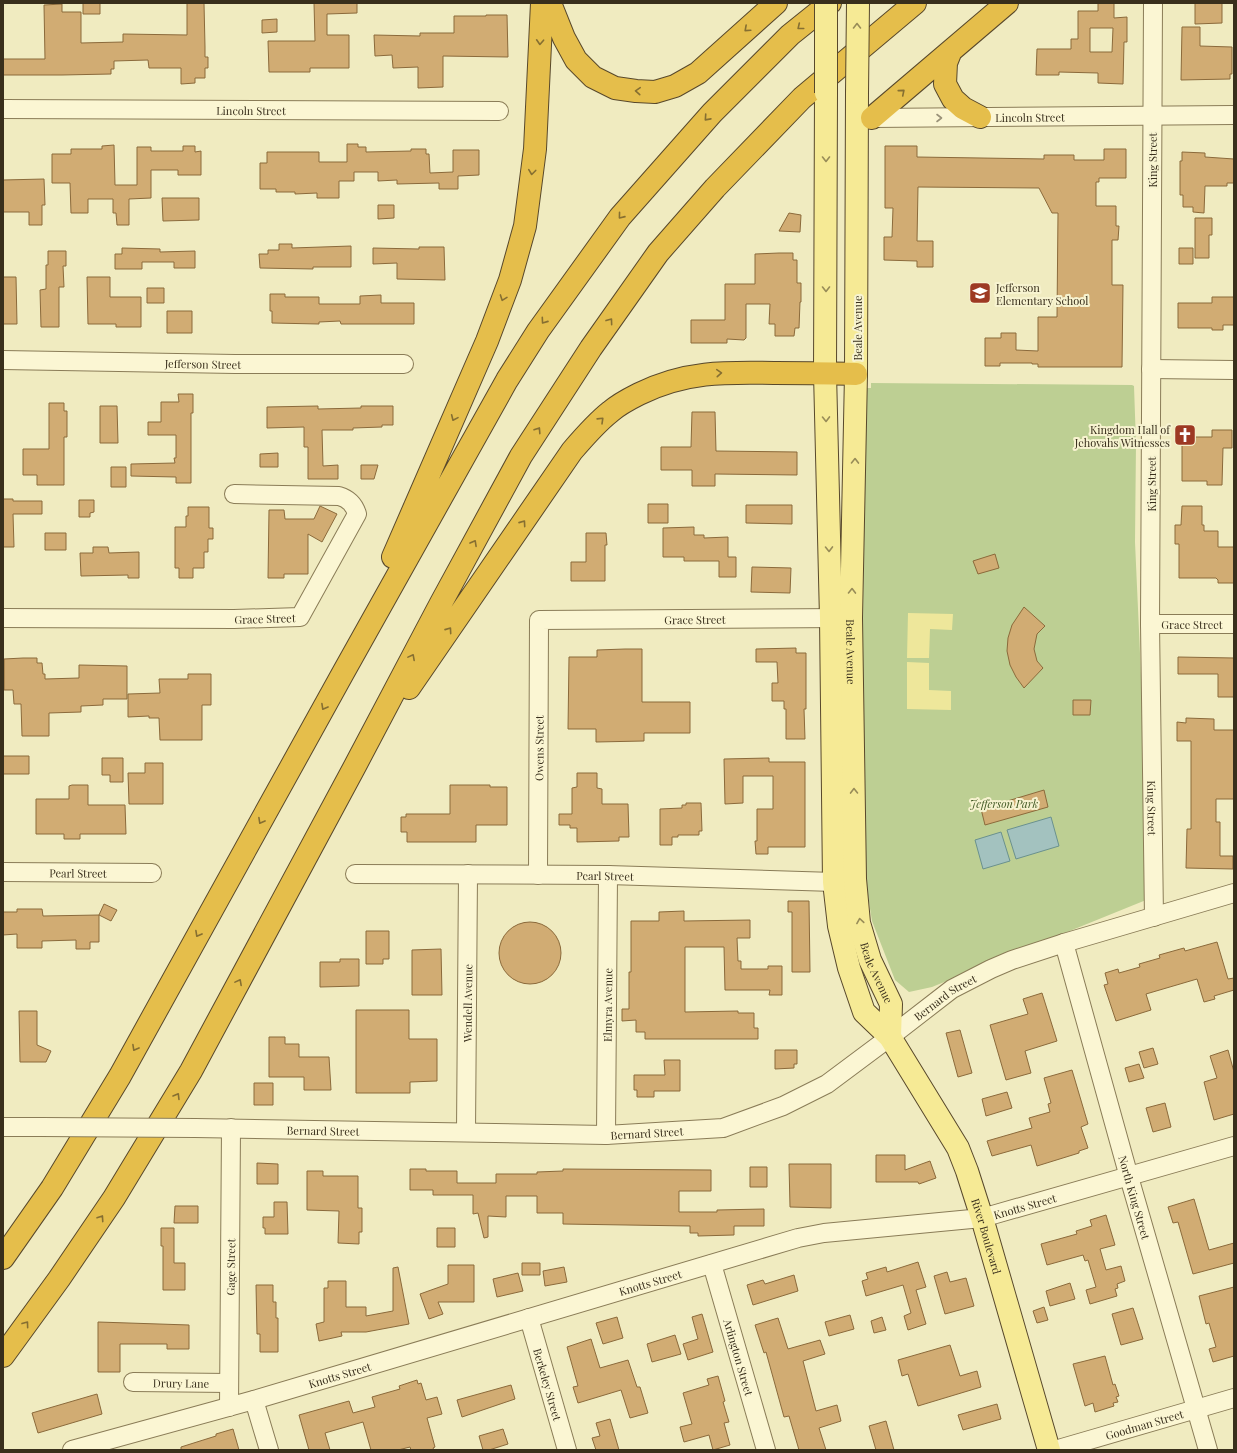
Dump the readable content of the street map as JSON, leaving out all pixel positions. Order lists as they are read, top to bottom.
{
  "streets": {
    "main road": ["Lincoln Street", "Beale Avenue", "River Boulevard"],
    "street": [
      "King Street",
      "Jefferson Street",
      "Grace Street",
      "Owens Street",
      "Pearl Street",
      "Bernard Street",
      "Wendell Avenue",
      "Elmyra Avenue",
      "North King Street",
      "Knotts Street",
      "Gage Street",
      "Arlington Street",
      "Drury Lane",
      "Berkeley Street",
      "Goodman Street"
    ]
  },
  "crossings": [
    ["Lincoln Street", "King Street"],
    ["Lincoln Street", "Beale Avenue"],
    ["King Street", "Grace Street"],
    ["King Street", "Bernard Street"],
    ["Beale Avenue", "Grace Street"],
    ["Beale Avenue", "Pearl Street"],
    ["Beale Avenue", "Bernard Street"],
    ["Beale Avenue", "River Boulevard"],
    ["Grace Street", "Owens Street"],
    ["Owens Street", "Pearl Street"],
    ["Pearl Street", "Wendell Avenue"],
    ["Pearl Street", "Elmyra Avenue"],
    ["Bernard Street", "Wendell Avenue"],
    ["Bernard Street", "Elmyra Avenue"],
    ["Bernard Street", "North King Street"],
    ["Bernard Street", "River Boulevard"],
    ["Bernard Street", "Gage Street"],
    ["North King Street", "Knotts Street"],
    ["North King Street", "Goodman Street"],
    ["Knotts Street", "River Boulevard"],
    ["Knotts Street", "Gage Street"],
    ["Knotts Street", "Arlington Street"],
    ["Knotts Street", "Berkeley Street"],
    ["Gage Street", "Drury Lane"]
  ],
  "parks": ["Jefferson Park"],
  "places": {
    "school or university": ["Jefferson Elementary School"],
    "church": ["Kingdom Hall of Jehovahs Witnesses"]
  }
}
